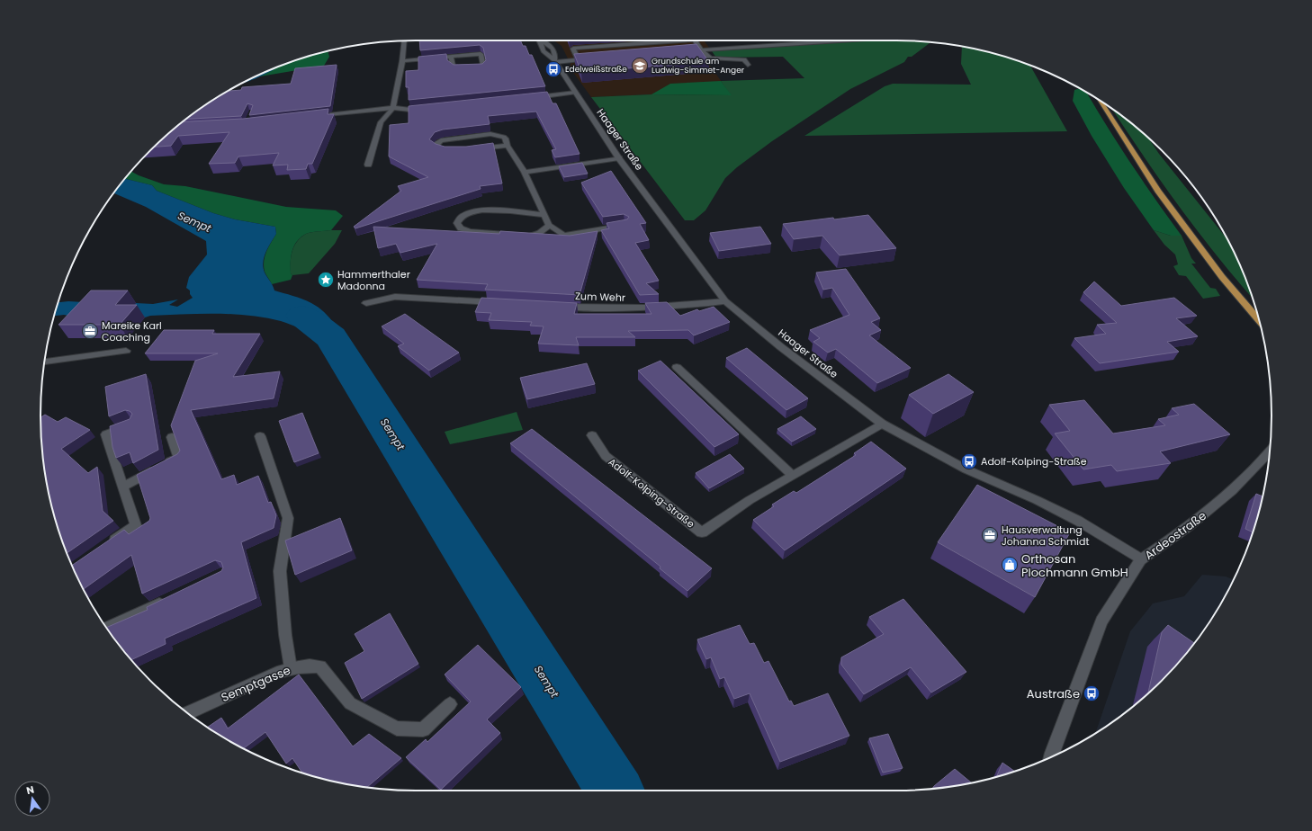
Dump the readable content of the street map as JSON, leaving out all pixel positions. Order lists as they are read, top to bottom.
{
  "streets": {
    "street": [
      "Haager Straße",
      "Zum Wehr",
      "Adolf-Kolping-Straße",
      "Ardeostraße",
      "Semptgasse"
    ]
  },
  "crossings": [
    ["Haager Straße", "Zum Wehr"],
    ["Haager Straße", "Adolf-Kolping-Straße"],
    ["Haager Straße", "Ardeostraße"]
  ],
  "water": ["Sempt"],
  "places": {
    "school or university": ["Grundschule am Ludwig-Simmet-Anger"],
    "bus stop": ["Edelweißstraße", "Adolf-Kolping-Straße", "Austraße"],
    "place": ["Hammerthaler Madonna"],
    "office": ["Mareike Karl Coaching", "Hausverwaltung Johanna Schmidt"],
    "shop": ["Orthosan Plochmann GmbH"]
  },
  "north": "top"
}
